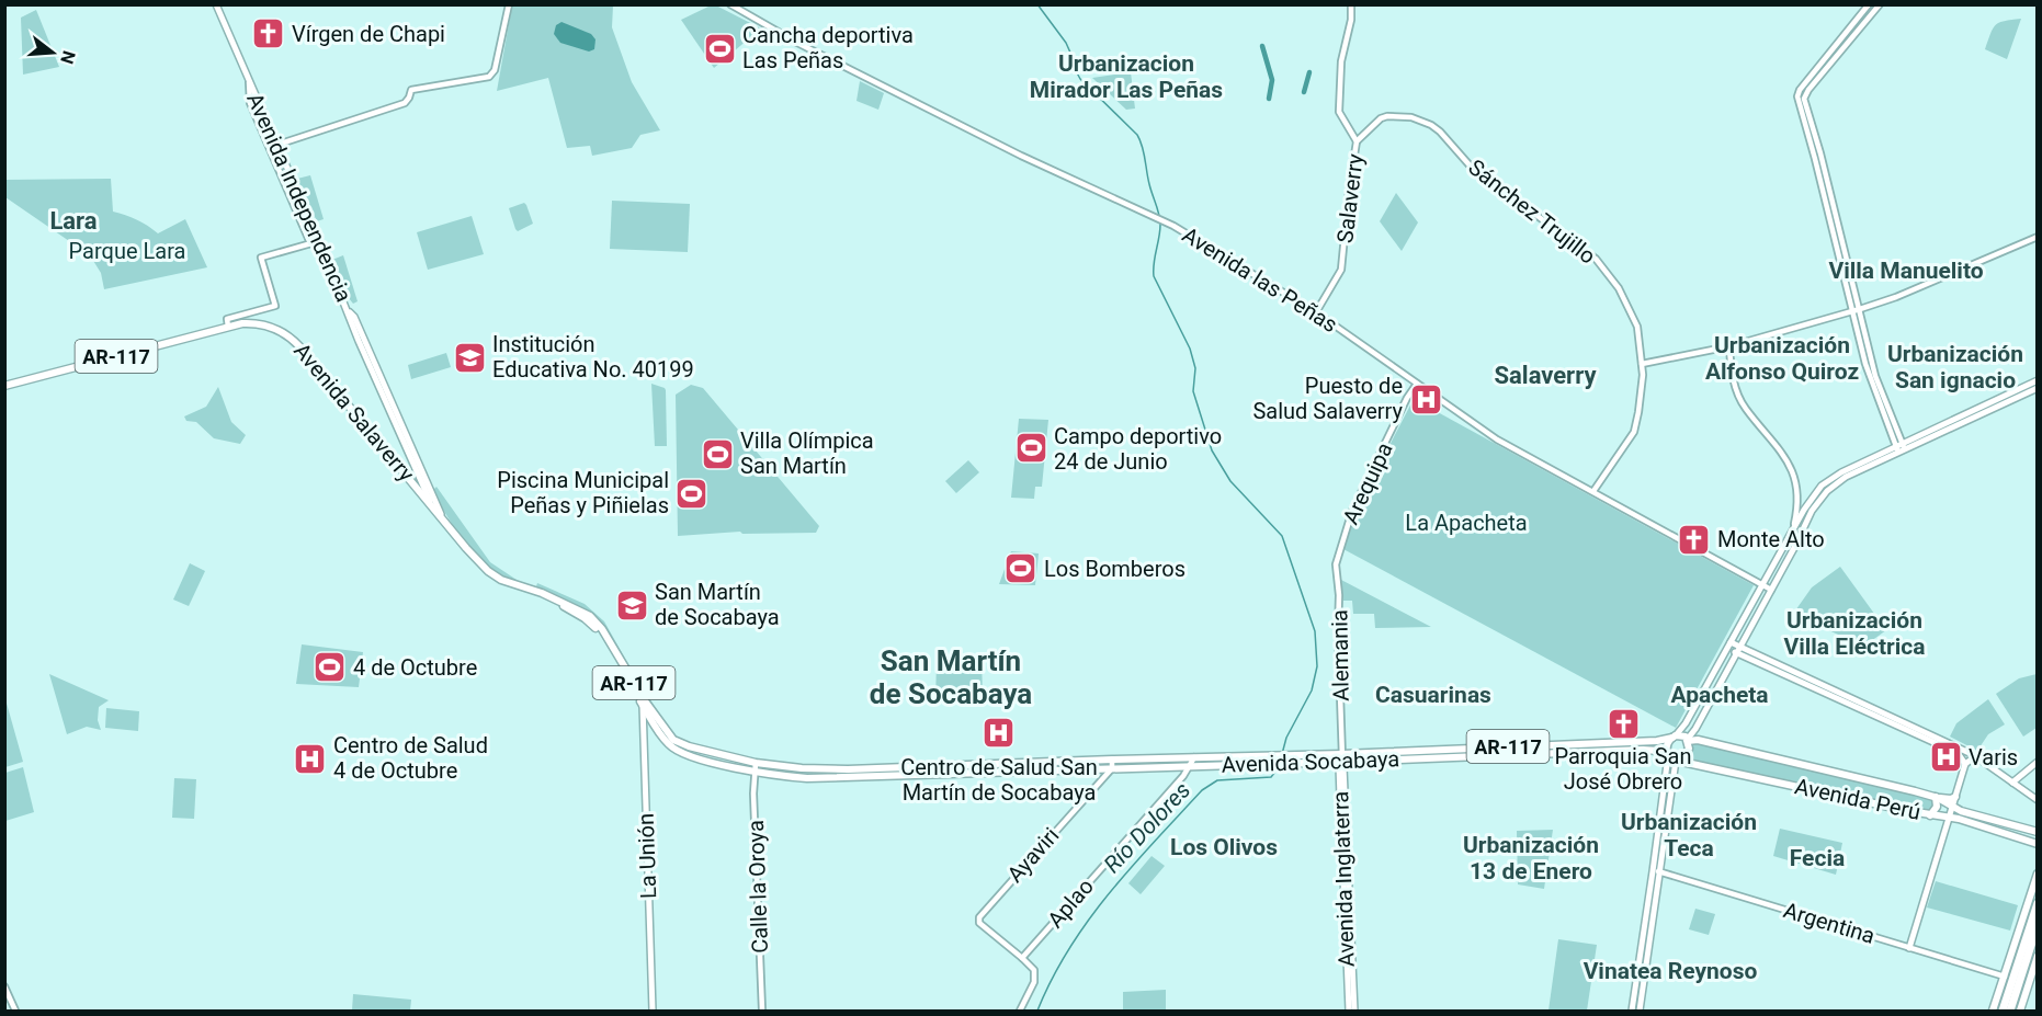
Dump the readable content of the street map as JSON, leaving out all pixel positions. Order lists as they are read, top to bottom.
{
  "streets": {
    "main road": [
      "Avenida Independencia",
      "AR-117",
      "Avenida Salaverry",
      "Avenida Socabaya",
      "Avenida Perú",
      "La Unión",
      "Avenida Inglaterra"
    ],
    "street": [
      "Salaverry",
      "Sánchez Trujillo",
      "Avenida las Peñas",
      "Arequipa",
      "Alemania",
      "Ayaviri",
      "Calle la Oroya",
      "Aplao",
      "Argentina"
    ]
  },
  "crossings": [
    ["Avenida Independencia", "Avenida Salaverry"],
    ["Avenida Independencia", "Avenida Socabaya"],
    ["Salaverry", "Sánchez Trujillo"],
    ["Salaverry", "Avenida las Peñas"],
    ["Sánchez Trujillo", "Avenida las Peñas"],
    ["Avenida las Peñas", "Arequipa"],
    ["AR-117", "Avenida Socabaya"],
    ["AR-117", "Avenida Perú"],
    ["Avenida Salaverry", "Avenida Socabaya"],
    ["Arequipa", "Alemania"],
    ["Alemania", "Avenida Socabaya"],
    ["Alemania", "Avenida Inglaterra"],
    ["Avenida Socabaya", "Avenida Perú"],
    ["Avenida Socabaya", "Ayaviri"],
    ["Avenida Socabaya", "La Unión"],
    ["Avenida Socabaya", "Avenida Inglaterra"],
    ["Avenida Socabaya", "Calle la Oroya"],
    ["Avenida Socabaya", "Aplao"],
    ["Ayaviri", "Aplao"]
  ],
  "districts": [
    "Urbanizacion Mirador Las Peñas",
    "Lara",
    "Villa Manuelito",
    "Urbanización Alfonso Quiroz",
    "Urbanización San ignacio",
    "Salaverry",
    "Urbanización Villa Eléctrica",
    "San Martín de Socabaya",
    "Casuarinas",
    "Apacheta",
    "Urbanización Teca",
    "Urbanización 13 de Enero",
    "Los Olivos",
    "Fecia",
    "Vinatea Reynoso"
  ],
  "water": ["Río Dolores"],
  "parks": ["Parque Lara", "La Apacheta"],
  "places": {
    "church": ["Vírgen de Chapi", "Monte Alto", "Parroquia San José Obrero"],
    "sports": [
      "Cancha deportiva Las Peñas",
      "Campo deportivo 24 de Junio",
      "Villa Olímpica San Martín",
      "Piscina Municipal Peñas y Piñielas",
      "Los Bomberos",
      "4 de Octubre"
    ],
    "school or university": ["Institución Educativa No. 40199", "San Martín de Socabaya"],
    "hospital": [
      "Puesto de Salud Salaverry",
      "Centro de Salud San Martín de Socabaya",
      "Varis",
      "Centro de Salud 4 de Octubre"
    ]
  },
  "north": "right"
}
